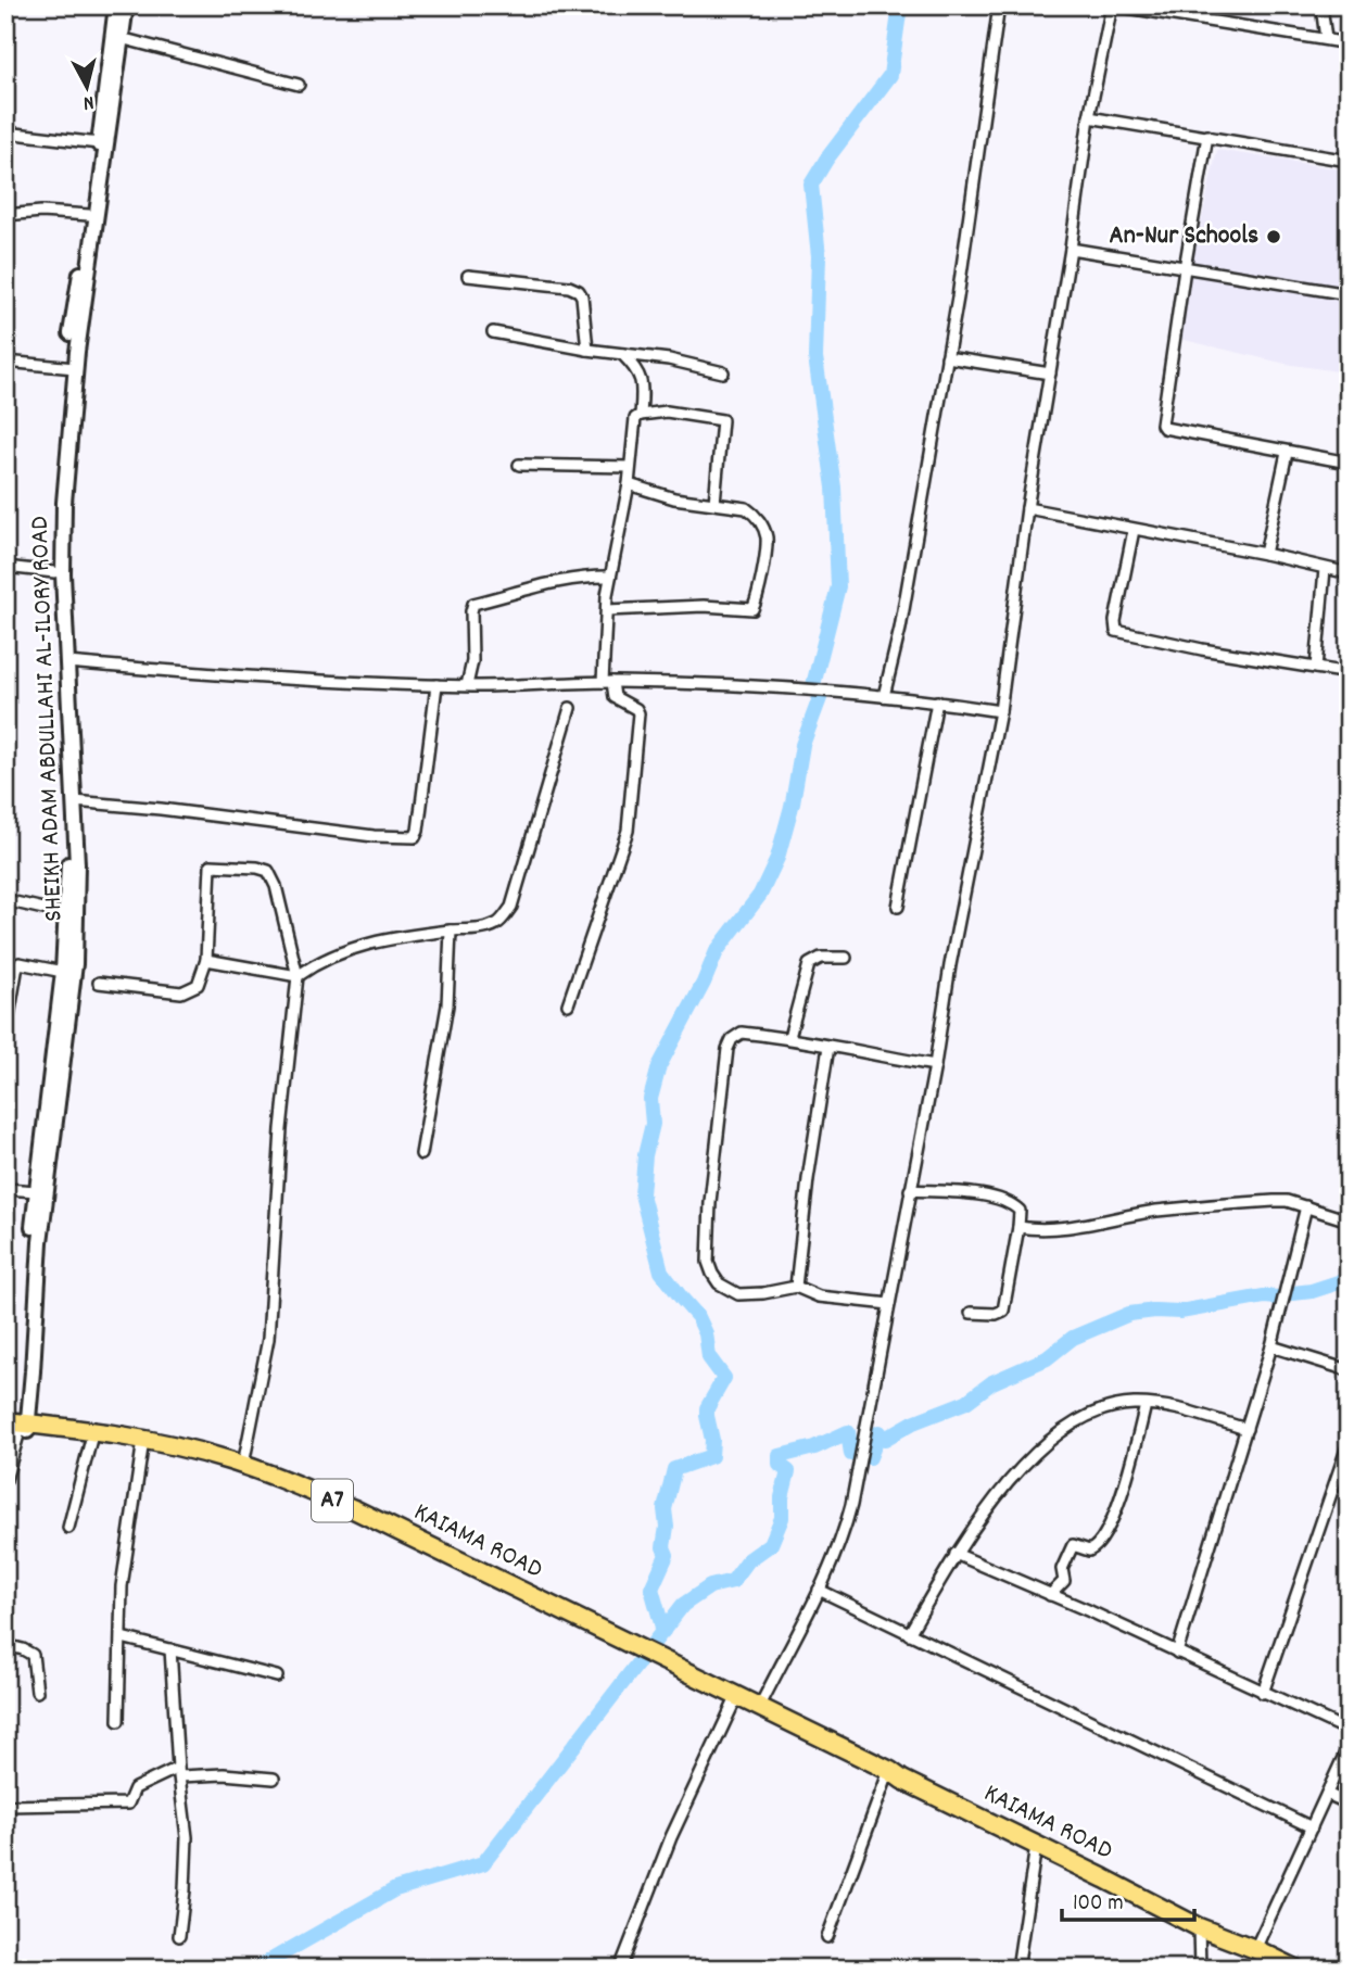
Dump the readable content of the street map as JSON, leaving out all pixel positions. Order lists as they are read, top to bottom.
{
  "streets": {
    "highway": ["A7", "KAIAMA ROAD"],
    "street": ["SHEIKH ADAM ABDULLAHI AL-ILORY ROAD"]
  },
  "crossings": [
    ["SHEIKH ADAM ABDULLAHI AL-ILORY ROAD", "KAIAMA ROAD"]
  ],
  "places": ["An-Nur Schools"],
  "scale_bar": "100 m",
  "north": "bottom"
}
